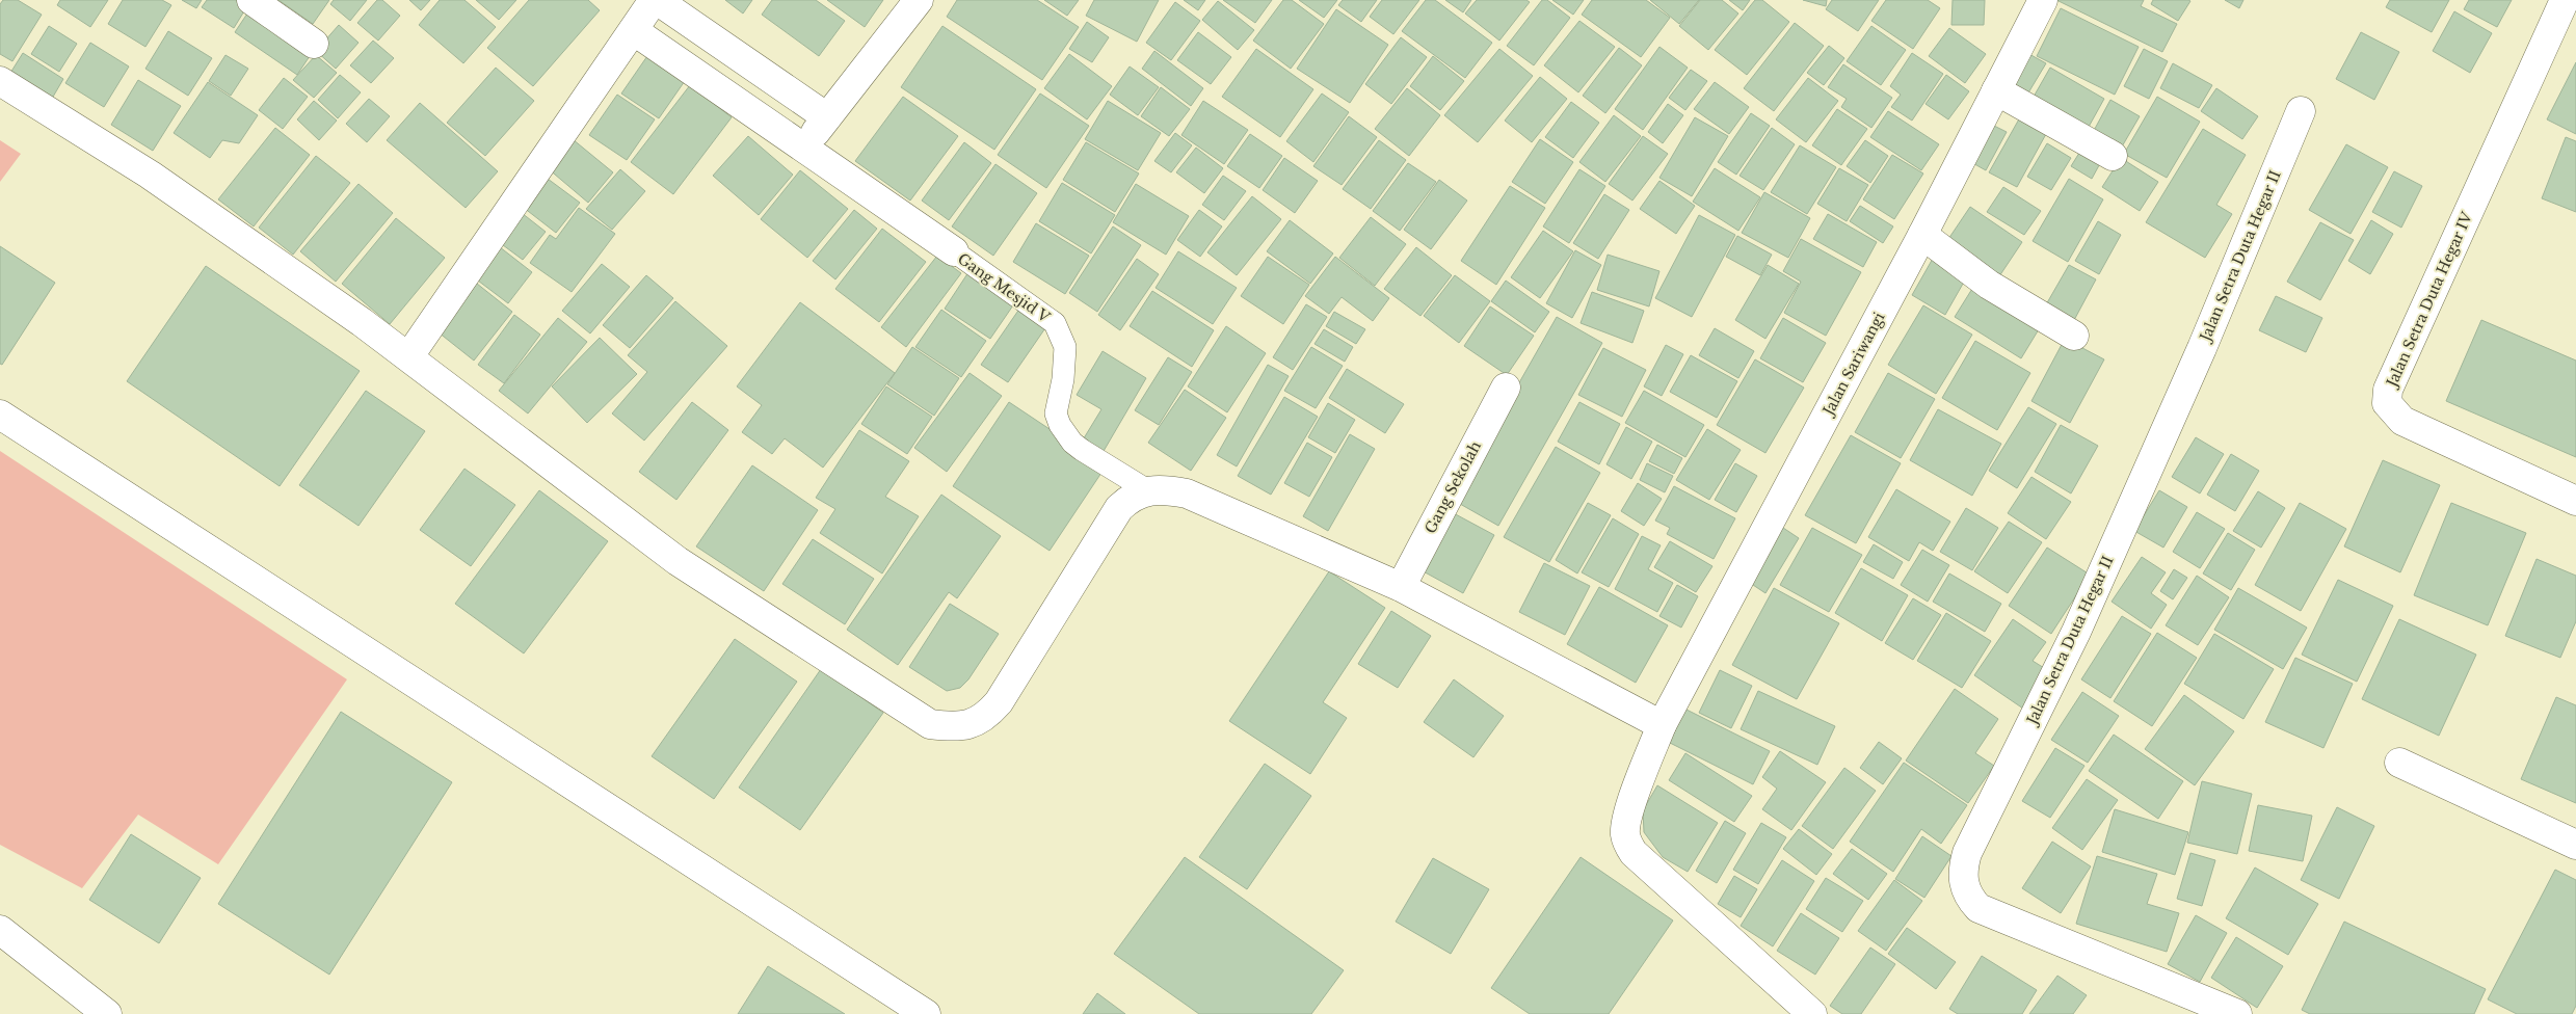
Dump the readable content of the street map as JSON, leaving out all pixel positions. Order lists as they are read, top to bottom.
{
  "streets": {
    "street": [
      "Jalan Setra Duta Hegar II",
      "Jalan Setra Duta Hegar IV",
      "Jalan Sariwangi",
      "Gang Sekolah"
    ],
    "lane": ["Gang Mesjid V"]
  }
}
